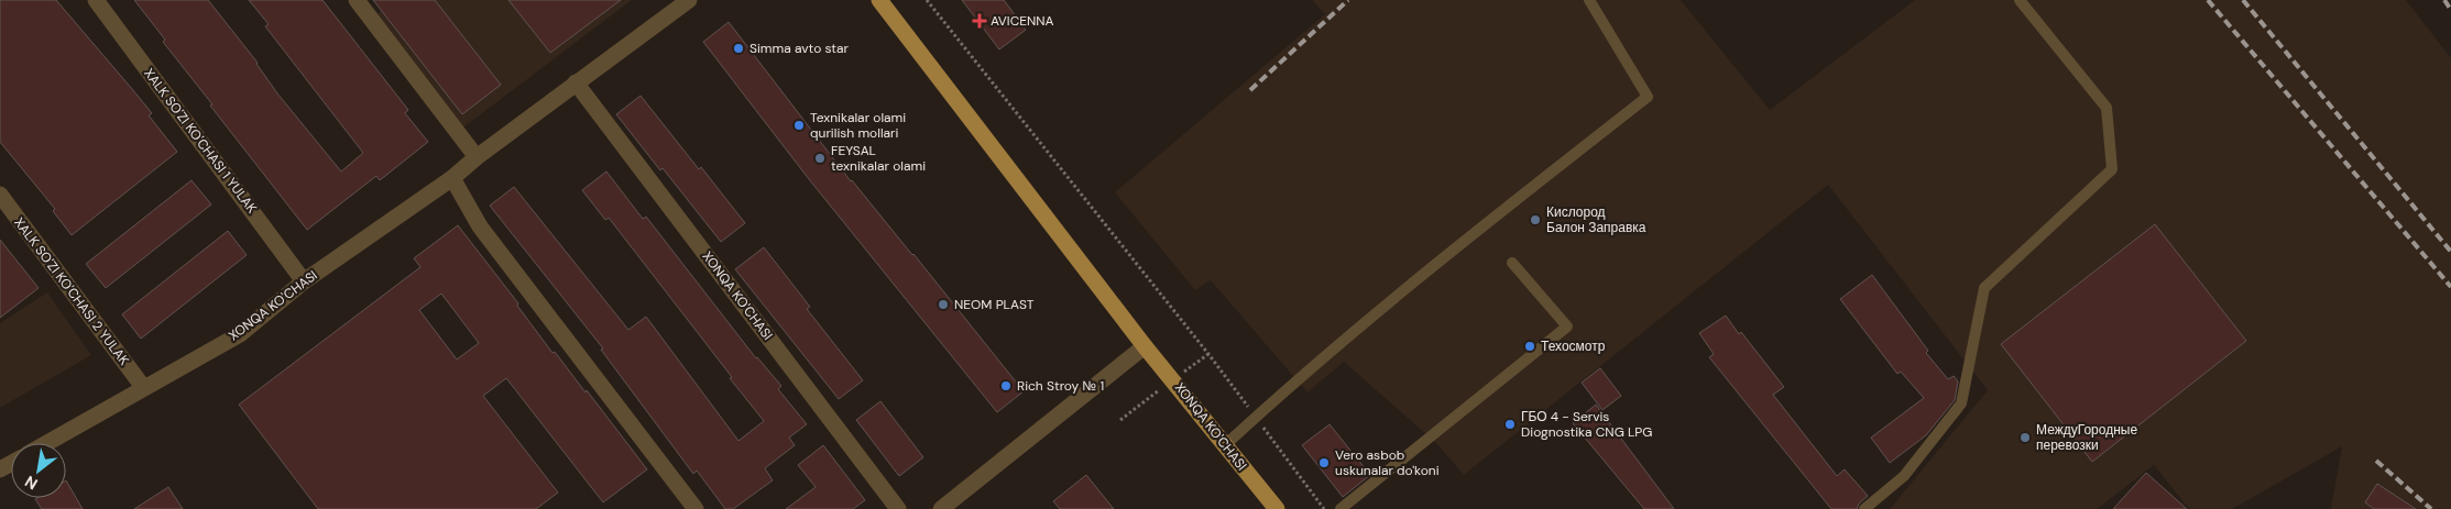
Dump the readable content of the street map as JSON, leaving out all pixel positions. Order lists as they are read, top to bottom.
{
  "streets": {
    "main road": ["XONQA KO'CHASI"],
    "street": ["XALK SO'ZI KO'CHASI 1 YULAK", "XALK SO'ZI KO'CHASI 2 YULAK"]
  },
  "crossings": [
    ["XALK SO'ZI KO'CHASI 1 YULAK", "XONQA KO'CHASI"],
    ["XALK SO'ZI KO'CHASI 2 YULAK", "XONQA KO'CHASI"]
  ],
  "places": {
    "health": ["AVICENNA"],
    "other": [
      "Simma avto star",
      "Texnikalar olami qurilish mollari",
      "FEYSAL texnikalar olami",
      "Кислород Балон Заправка",
      "NEOM PLAST",
      "Техосмотр",
      "Rich Stroy № 1",
      "ГБО 4 - Servis Diognostika CNG LPG",
      "МеждуГородные перевозки",
      "Vero asbob uskunalar do'koni"
    ]
  },
  "north": "bottom left"
}
